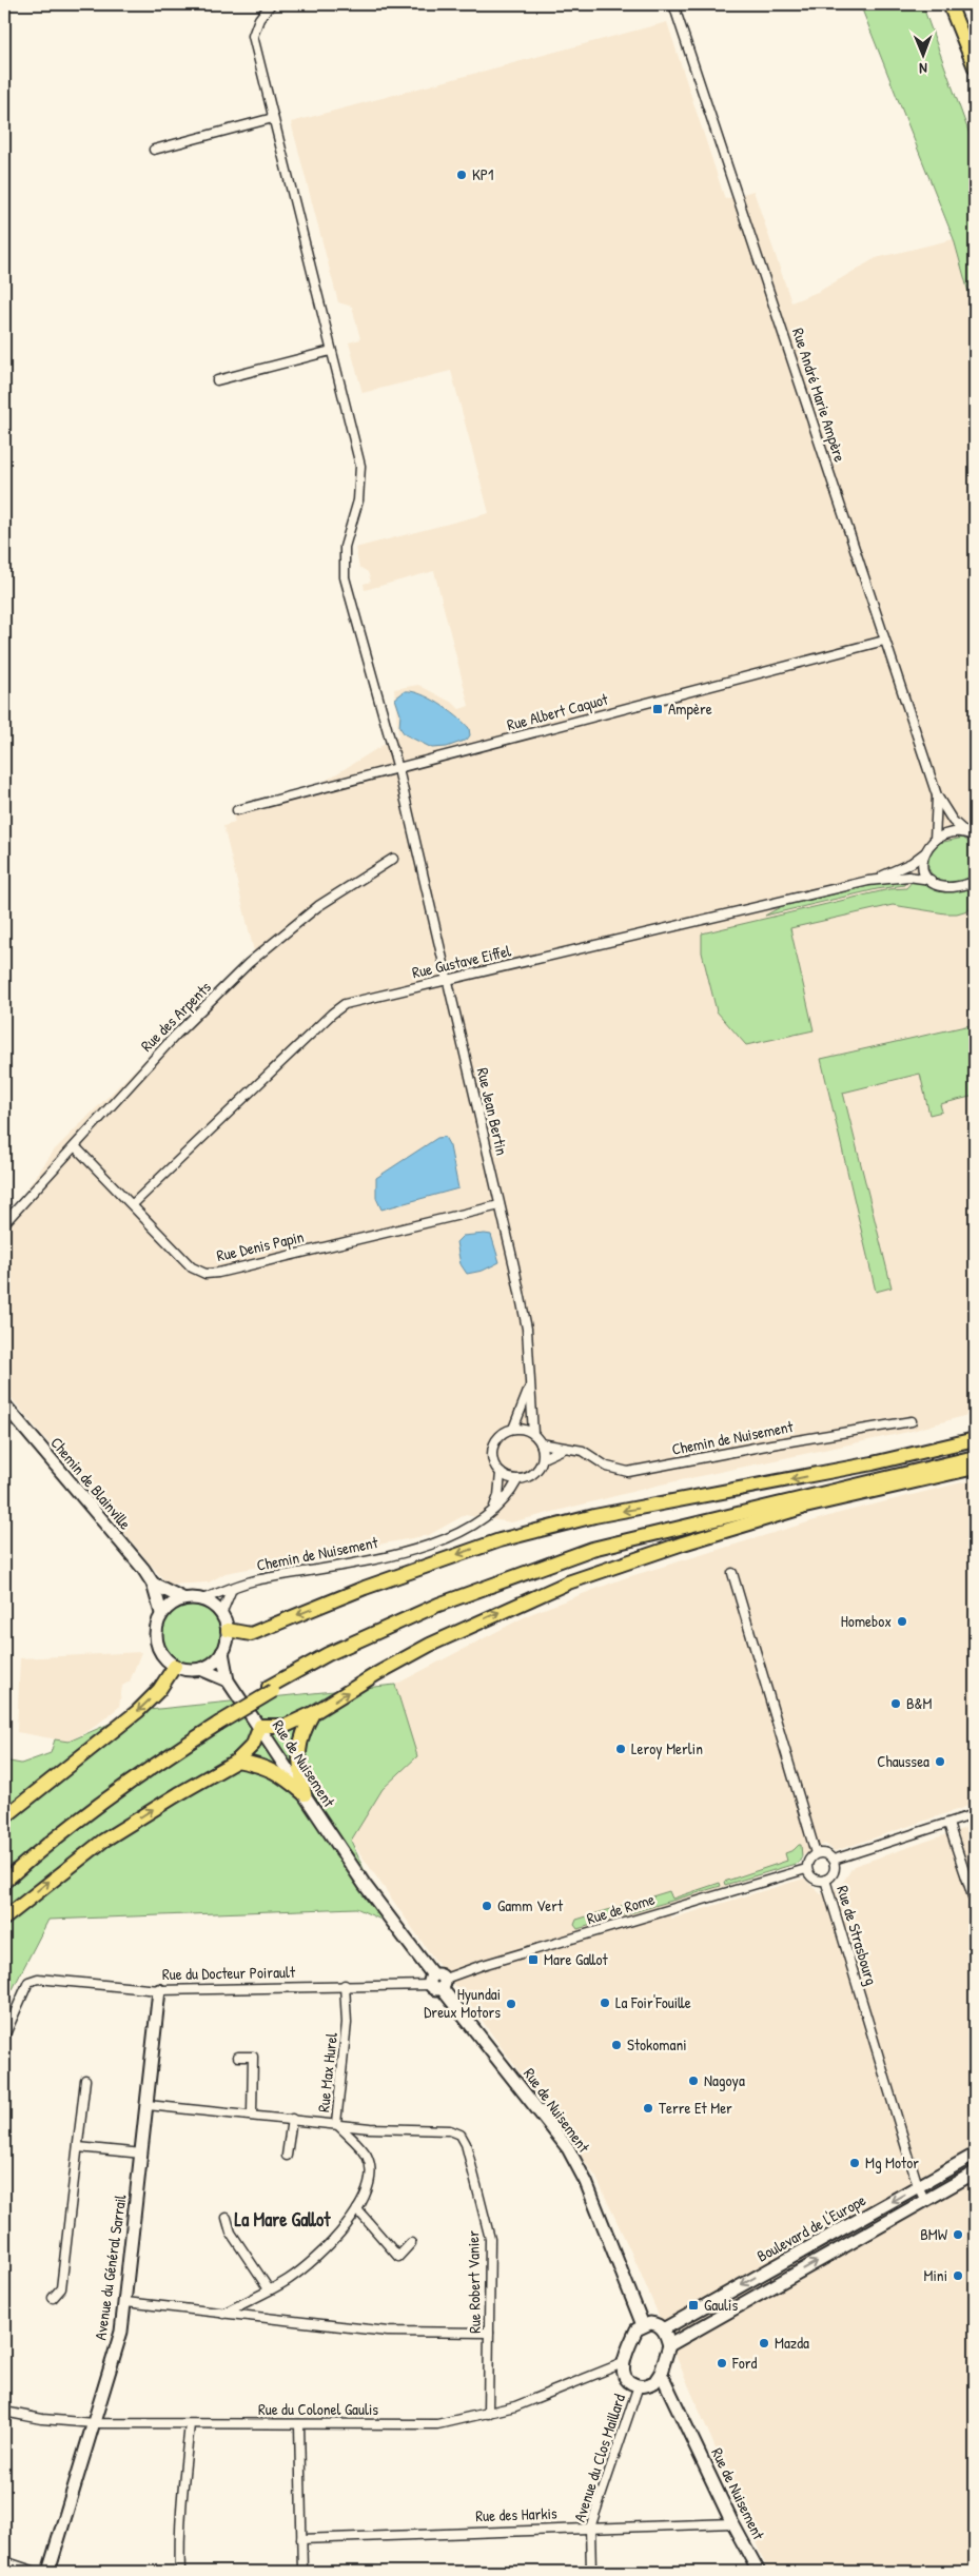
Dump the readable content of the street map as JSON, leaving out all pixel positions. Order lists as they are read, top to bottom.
{
  "streets": {
    "street": [
      "Rue André Marie Ampère",
      "Rue Albert Caquot",
      "Rue Gustave Eiffel",
      "Rue des Arpents",
      "Rue Jean Bertin",
      "Rue Denis Papin",
      "Chemin de Nuisement",
      "Chemin de Blainville",
      "Rue de Nuisement",
      "Rue de Rome",
      "Rue de Strasbourg",
      "Rue du Docteur Poirault",
      "Rue Max Hurel",
      "Boulevard de l'Europe",
      "Avenue du Général Sarrail",
      "Rue Robert Vanier",
      "Rue du Colonel Gaulis",
      "Avenue du Clos Maillard",
      "Rue des Harkis"
    ]
  },
  "crossings": [
    ["Rue André Marie Ampère", "Rue Albert Caquot"],
    ["Rue Albert Caquot", "Rue Jean Bertin"],
    ["Rue Gustave Eiffel", "Rue Jean Bertin"],
    ["Rue Gustave Eiffel", "Rue Denis Papin"],
    ["Rue des Arpents", "Rue Denis Papin"],
    ["Rue Jean Bertin", "Rue Denis Papin"],
    ["Rue Jean Bertin", "Chemin de Nuisement"],
    ["Chemin de Nuisement", "Chemin de Blainville"],
    ["Chemin de Nuisement", "Rue de Nuisement"],
    ["Chemin de Blainville", "Rue de Nuisement"],
    ["Rue de Nuisement", "Rue de Rome"],
    ["Rue de Nuisement", "Rue du Docteur Poirault"],
    ["Rue de Nuisement", "Boulevard de l'Europe"],
    ["Rue de Nuisement", "Rue du Colonel Gaulis"],
    ["Rue de Nuisement", "Avenue du Clos Maillard"],
    ["Rue de Nuisement", "Rue des Harkis"],
    ["Rue de Rome", "Rue de Strasbourg"],
    ["Rue de Rome", "Rue du Docteur Poirault"],
    ["Rue de Strasbourg", "Boulevard de l'Europe"],
    ["Rue du Docteur Poirault", "Rue Max Hurel"],
    ["Rue du Docteur Poirault", "Avenue du Général Sarrail"],
    ["Rue Max Hurel", "Rue Robert Vanier"],
    ["Boulevard de l'Europe", "Rue du Colonel Gaulis"],
    ["Boulevard de l'Europe", "Avenue du Clos Maillard"],
    ["Avenue du Général Sarrail", "Rue Robert Vanier"],
    ["Avenue du Général Sarrail", "Rue du Colonel Gaulis"],
    ["Rue Robert Vanier", "Rue du Colonel Gaulis"],
    ["Rue du Colonel Gaulis", "Avenue du Clos Maillard"],
    ["Avenue du Clos Maillard", "Rue des Harkis"]
  ],
  "districts": ["La Mare Gallot"],
  "places": {
    "other": [
      "KP1",
      "Homebox",
      "B&M",
      "Leroy Merlin",
      "Chaussea",
      "Gamm Vert",
      "La Foir'Fouille",
      "Hyundai Dreux Motors",
      "Stokomani",
      "Nagoya",
      "Terre Et Mer",
      "Mg Motor",
      "BMW",
      "Mini",
      "Mazda",
      "Ford"
    ],
    "transit": ["Ampère", "Mare Gallot", "Gaulis"]
  },
  "north": "bottom"
}
